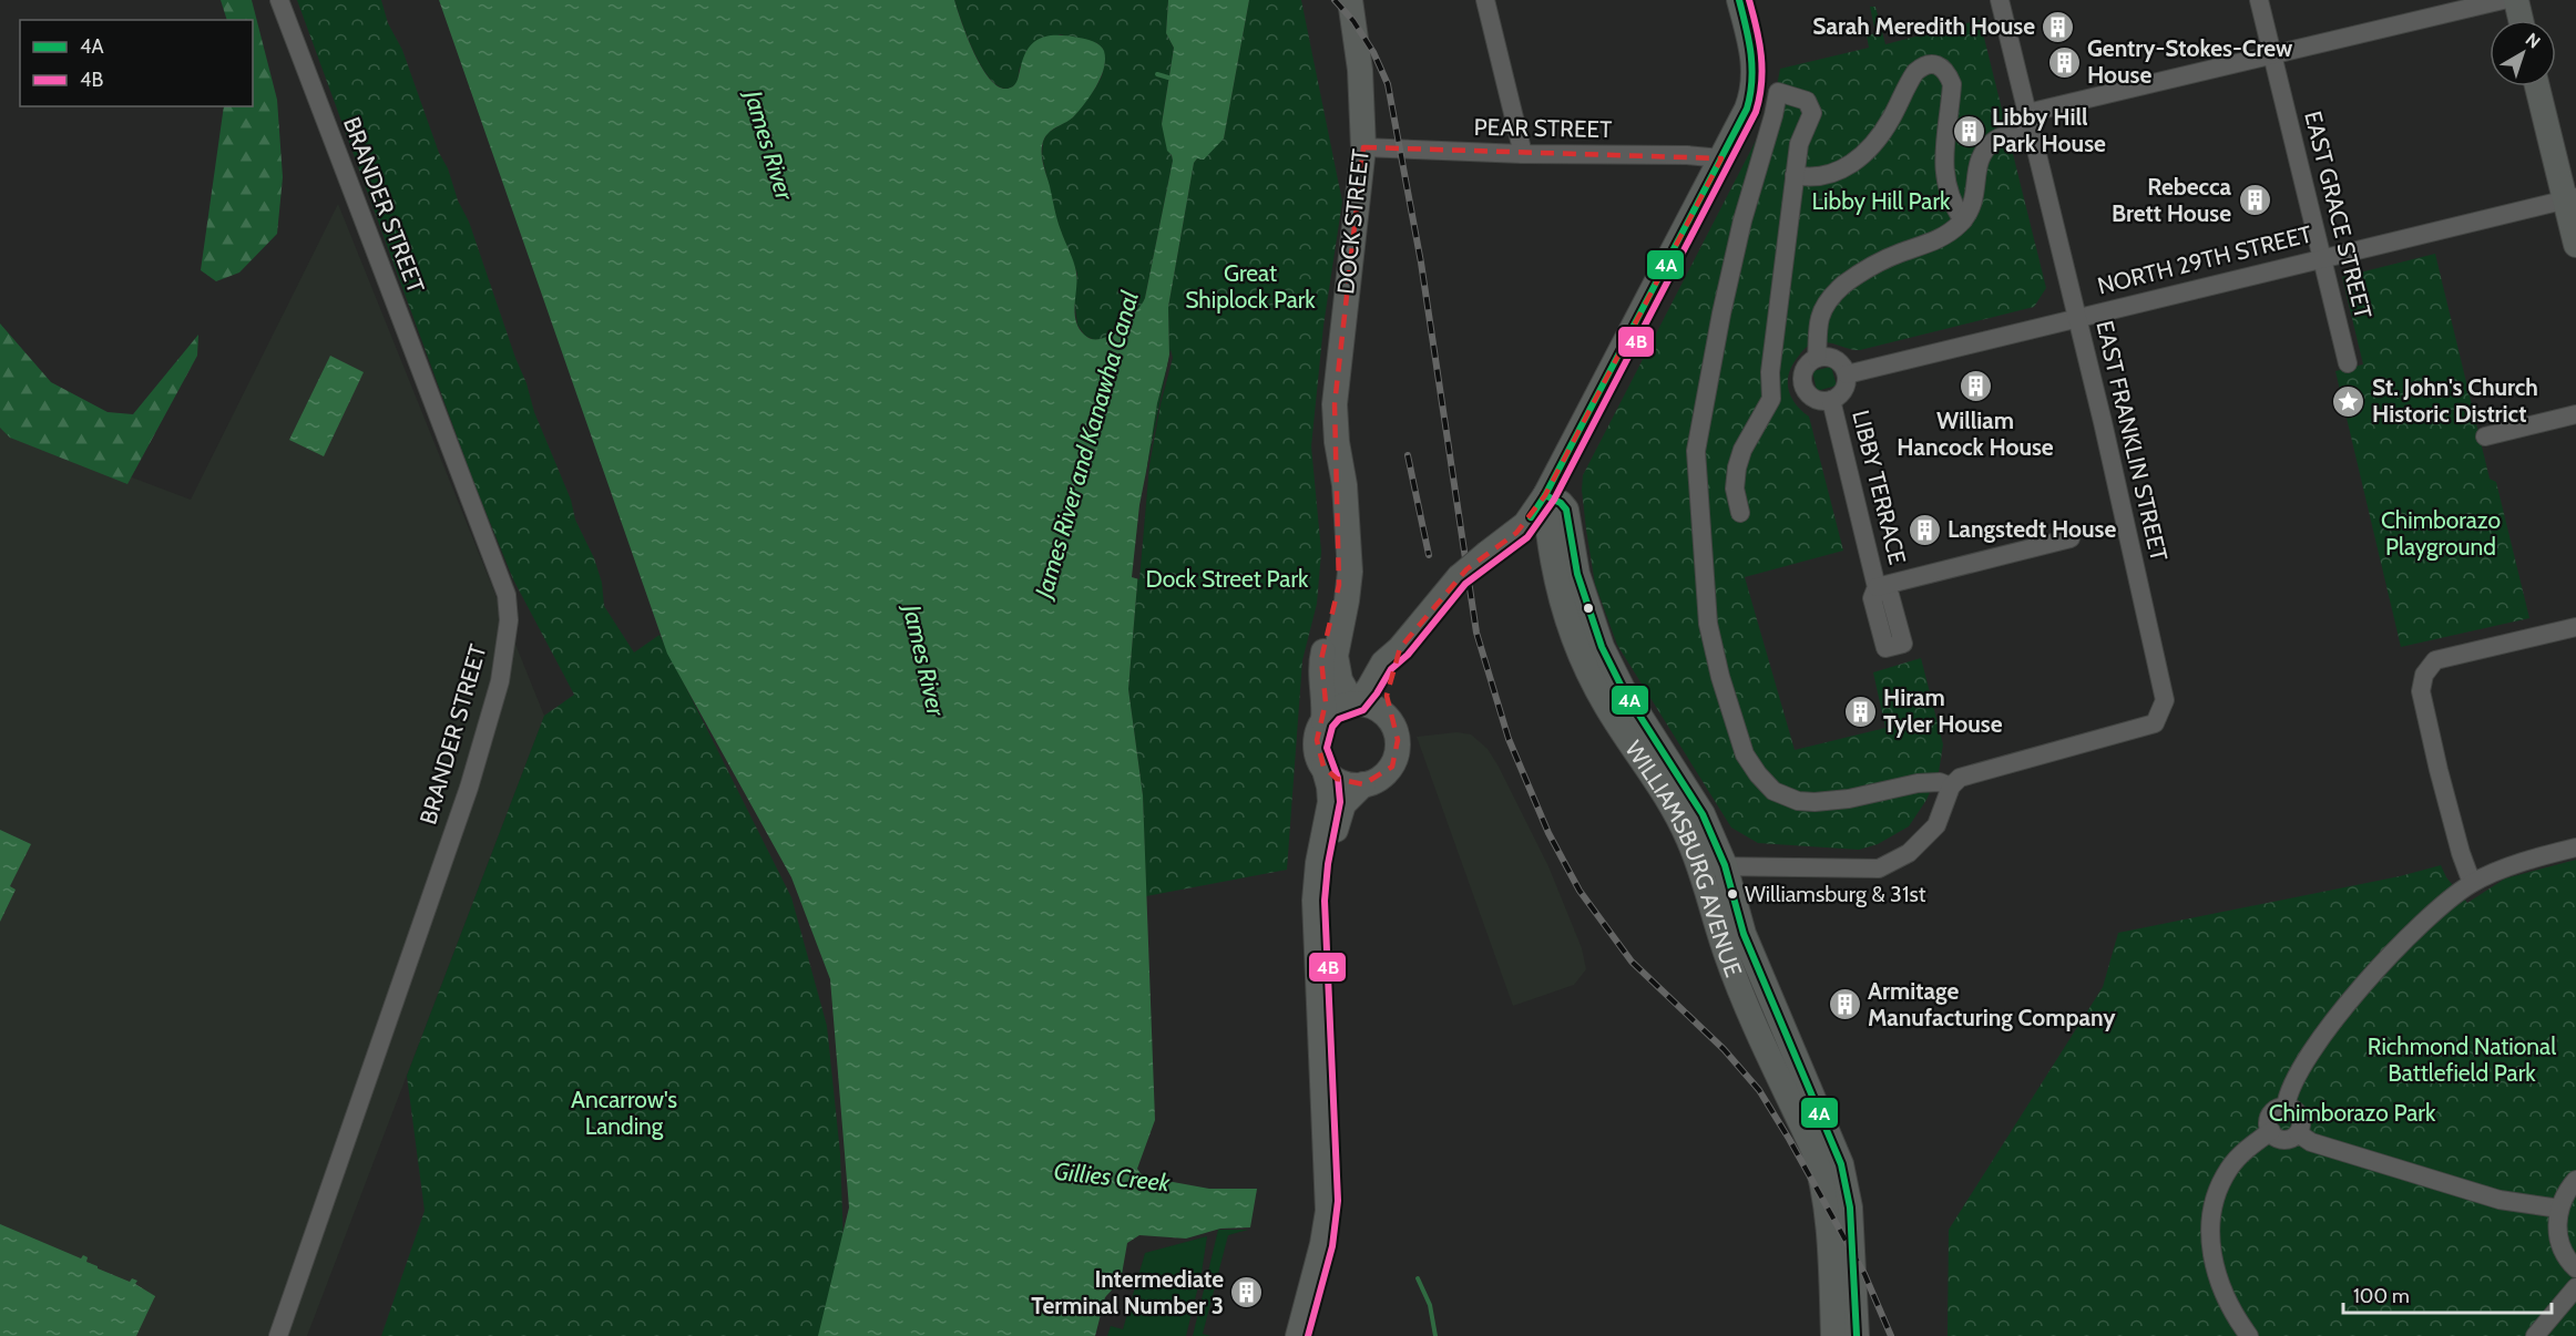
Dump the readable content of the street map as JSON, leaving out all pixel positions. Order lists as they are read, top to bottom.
{
  "streets": {
    "main road": ["DOCK STREET", "WILLIAMSBURG AVENUE"],
    "street": [
      "PEAR STREET",
      "BRANDER STREET",
      "EAST GRACE STREET",
      "NORTH 29TH STREET",
      "EAST FRANKLIN STREET",
      "LIBBY TERRACE"
    ]
  },
  "crossings": [
    ["PEAR STREET", "DOCK STREET"],
    ["EAST GRACE STREET", "NORTH 29TH STREET"],
    ["NORTH 29TH STREET", "EAST FRANKLIN STREET"],
    ["NORTH 29TH STREET", "LIBBY TERRACE"]
  ],
  "water": ["James River", "James River and Kanawha Canal", "Gillies Creek"],
  "parks": [
    "Libby Hill Park",
    "Great Shiplock Park",
    "Chimborazo Playground",
    "Dock Street Park",
    "Richmond National Battlefield Park",
    "Ancarrow's Landing",
    "Chimborazo Park"
  ],
  "places": {
    "building": [
      "Sarah Meredith House",
      "Gentry-Stokes-Crew House",
      "Libby Hill Park House",
      "Rebecca Brett House",
      "William Hancock House",
      "Langstedt House",
      "Hiram Tyler House",
      "Armitage Manufacturing Company",
      "Intermediate Terminal Number 3"
    ],
    "place": ["St. John's Church Historic District"],
    "other": ["Williamsburg & 31st"]
  },
  "lines": ["transit line 4A", "transit line 4B"],
  "legend": ["4A", "4B"],
  "scale_bar": "100 m",
  "north": "top right"
}
